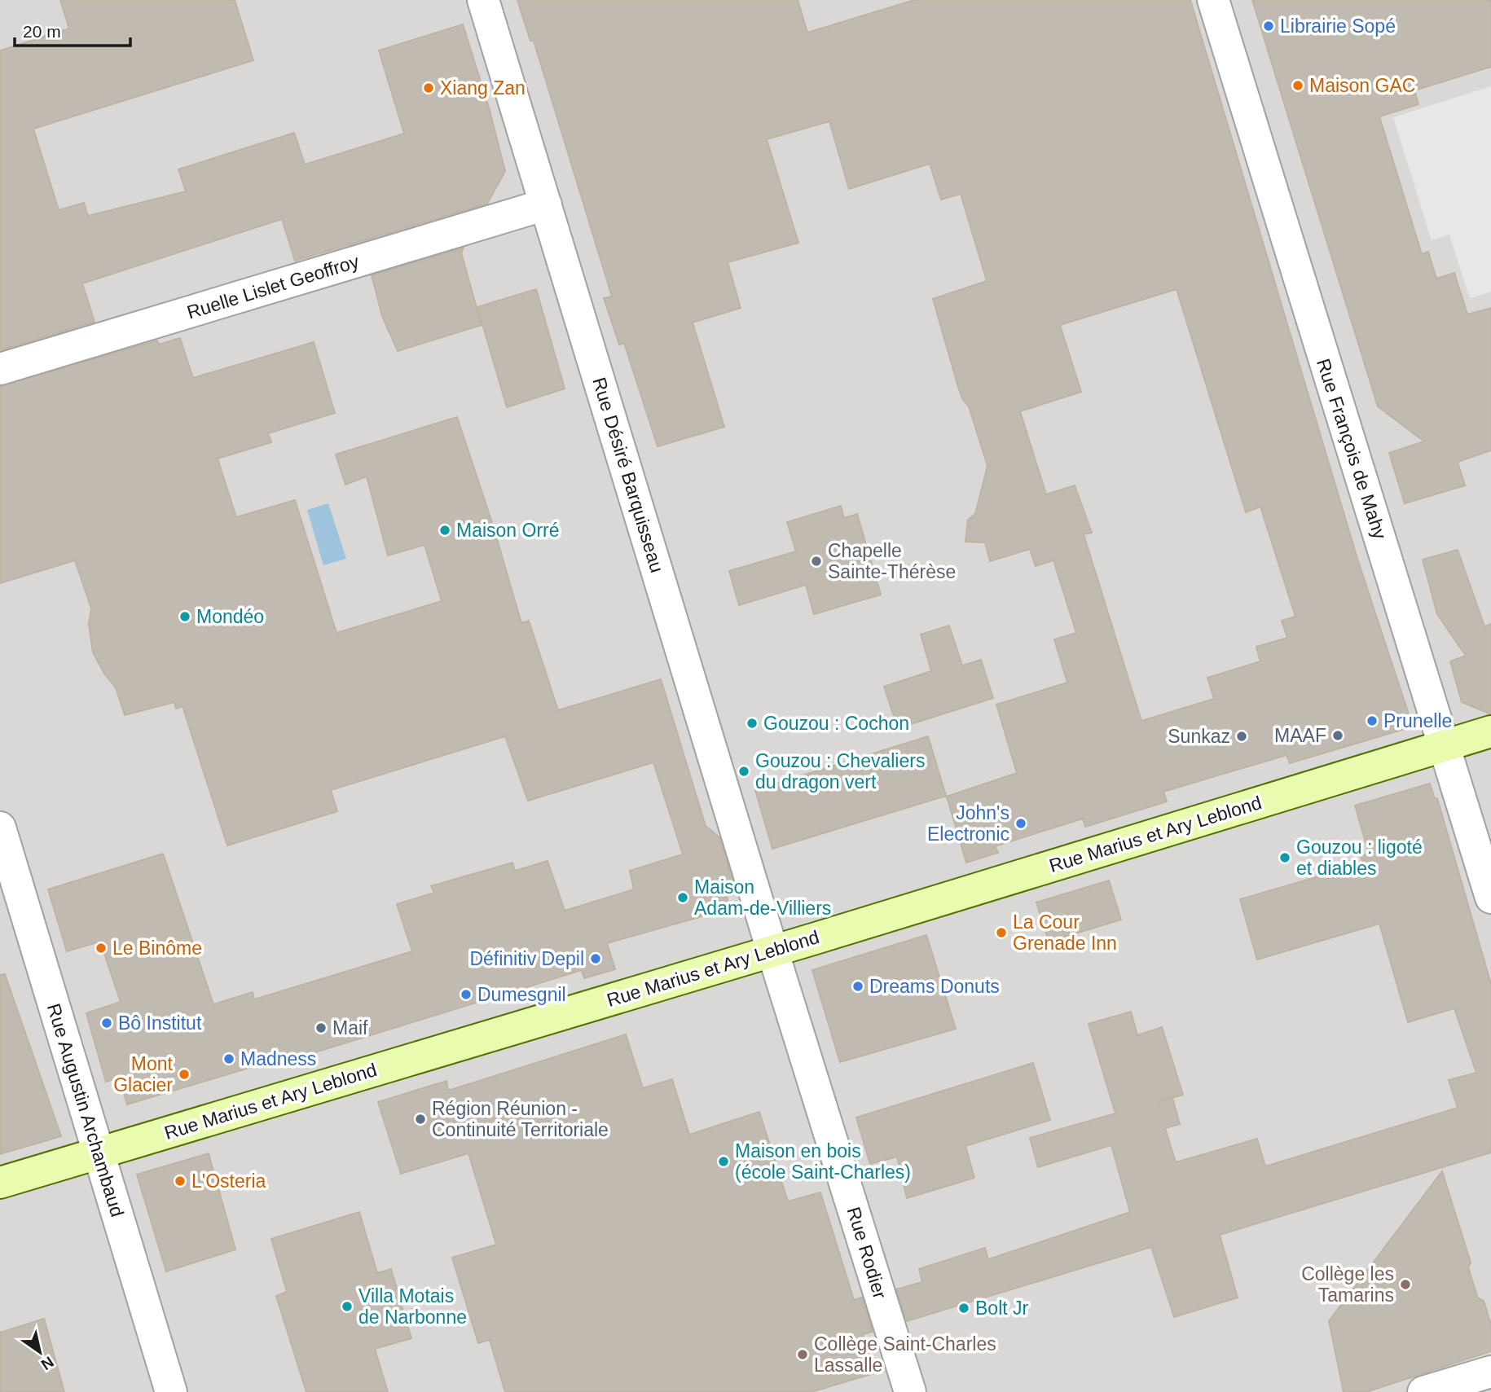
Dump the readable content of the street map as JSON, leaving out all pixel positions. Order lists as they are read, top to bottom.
{
  "streets": {
    "street": [
      "Ruelle Lislet Geoffroy",
      "Rue François de Mahy",
      "Rue Désiré Barquisseau",
      "Rue Marius et Ary Leblond",
      "Rue Augustin Archambaud",
      "Rue Rodier"
    ]
  },
  "crossings": [
    ["Ruelle Lislet Geoffroy", "Rue Désiré Barquisseau"],
    ["Rue François de Mahy", "Rue Marius et Ary Leblond"],
    ["Rue Désiré Barquisseau", "Rue Marius et Ary Leblond"],
    ["Rue Désiré Barquisseau", "Rue Rodier"],
    ["Rue Marius et Ary Leblond", "Rue Augustin Archambaud"],
    ["Rue Marius et Ary Leblond", "Rue Rodier"]
  ],
  "places": [
    "Librairie Sopé",
    "Maison GAC",
    "Xiang Zan",
    "Maison Orré",
    "Chapelle Sainte-Thérèse",
    "Mondéo",
    "Prunelle",
    "Gouzou : Cochon",
    "MAAF",
    "Sunkaz",
    "Gouzou : Chevaliers du dragon vert",
    "John's Electronic",
    "Gouzou : ligoté et diables",
    "Maison Adam-de-Villiers",
    "La Cour Grenade Inn",
    "Le Binôme",
    "Définitiv Depil",
    "Dreams Donuts",
    "Dumesgnil",
    "Bô Institut",
    "Maif",
    "Madness",
    "Mont Glacier",
    "Région Réunion - Continuité Territoriale",
    "Maison en bois (école Saint-Charles)",
    "L'Osteria",
    "Collège les Tamarins",
    "Villa Motais de Narbonne",
    "Bolt Jr",
    "Collège Saint-Charles Lassalle"
  ],
  "scale_bar": "20 m",
  "north": "bottom right"
}
